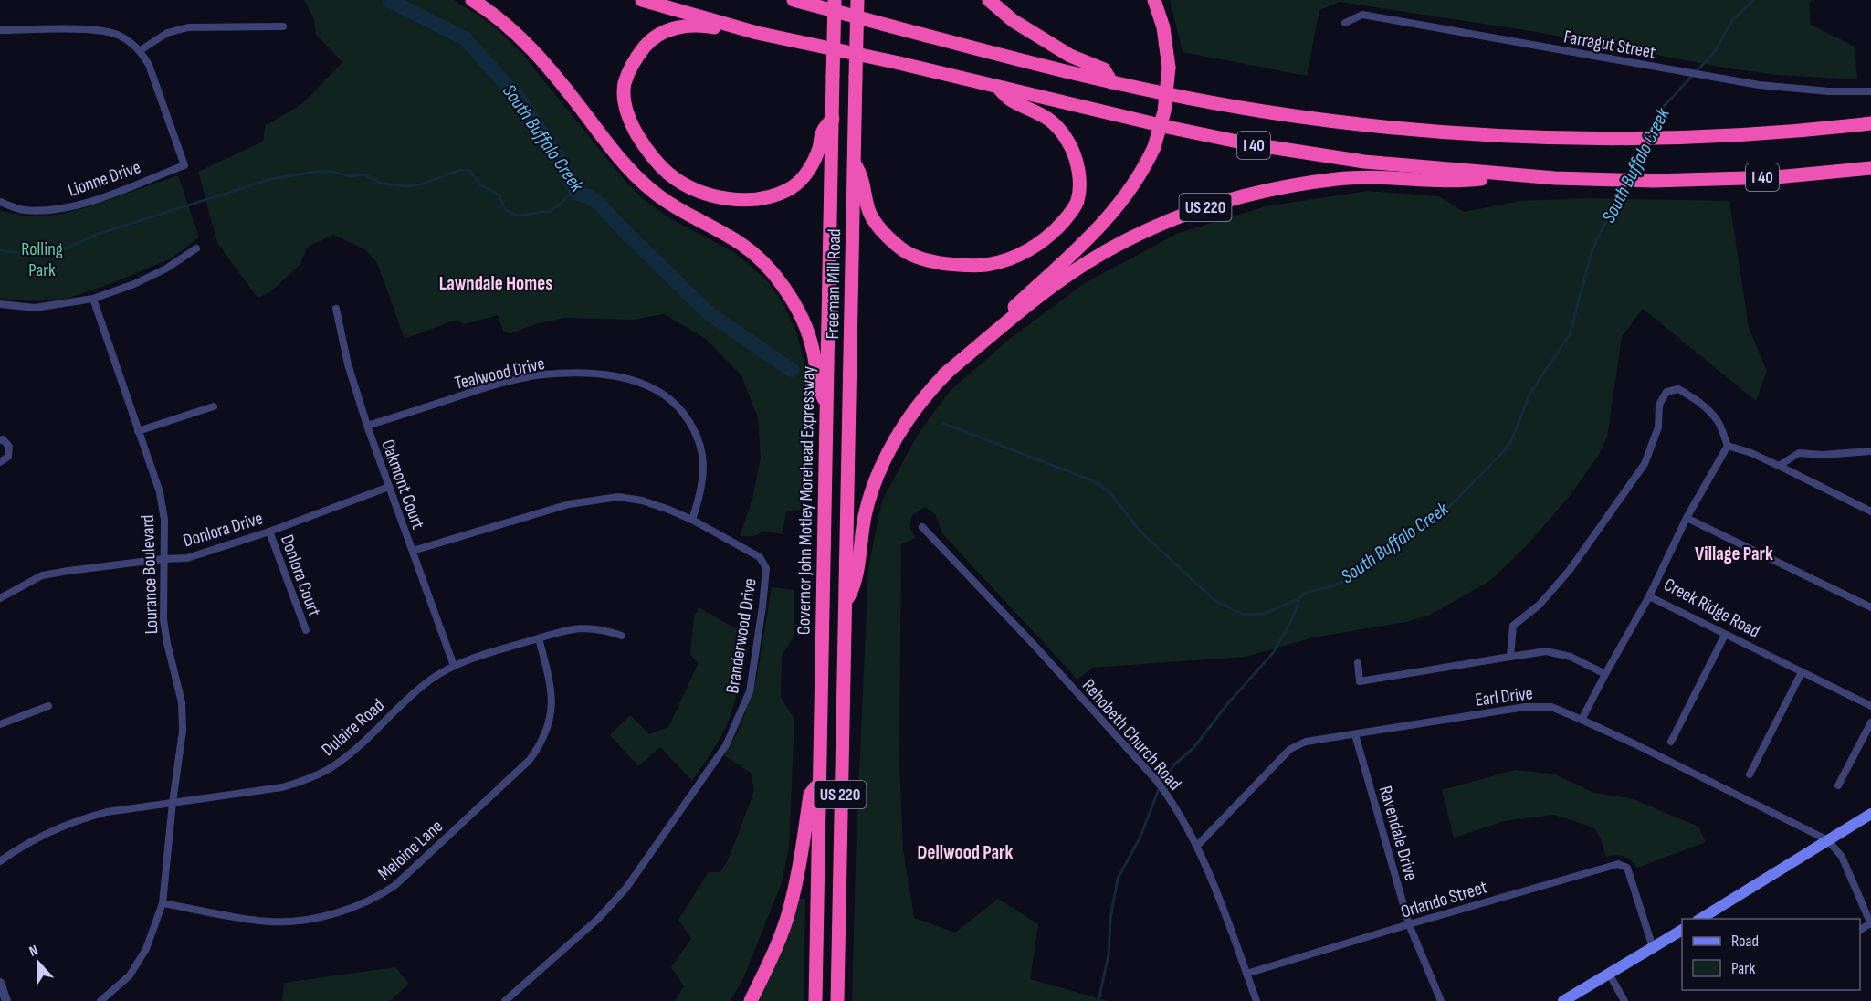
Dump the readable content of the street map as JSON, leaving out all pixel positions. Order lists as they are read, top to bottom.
{
  "streets": {
    "highway": [
      "I 40",
      "US 220",
      "Freeman Mill Road",
      "Governor John Motley Morehead Expressway"
    ],
    "street": [
      "Farragut Street",
      "Lionne Drive",
      "Tealwood Drive",
      "Oakmont Court",
      "Donlora Drive",
      "Lourance Boulevard",
      "Donlora Court",
      "Creek Ridge Road",
      "Branderwood Drive",
      "Earl Drive",
      "Dulaire Road",
      "Rehobeth Church Road",
      "Ravendale Drive",
      "Meloine Lane",
      "Orlando Street"
    ]
  },
  "crossings": [
    ["I 40", "US 220"],
    ["US 220", "Freeman Mill Road"],
    ["Tealwood Drive", "Oakmont Court"],
    ["Tealwood Drive", "Branderwood Drive"],
    ["Oakmont Court", "Donlora Drive"],
    ["Oakmont Court", "Branderwood Drive"],
    ["Oakmont Court", "Dulaire Road"],
    ["Donlora Drive", "Lourance Boulevard"],
    ["Donlora Drive", "Donlora Court"],
    ["Lourance Boulevard", "Dulaire Road"],
    ["Lourance Boulevard", "Meloine Lane"],
    ["Earl Drive", "Rehobeth Church Road"],
    ["Earl Drive", "Ravendale Drive"],
    ["Dulaire Road", "Meloine Lane"],
    ["Rehobeth Church Road", "Orlando Street"],
    ["Ravendale Drive", "Orlando Street"]
  ],
  "districts": ["Lawndale Homes", "Village Park", "Dellwood Park"],
  "water": ["South Buffalo Creek"],
  "parks": ["Rolling Park"],
  "legend": ["Road", "Park"],
  "north": "top"
}
